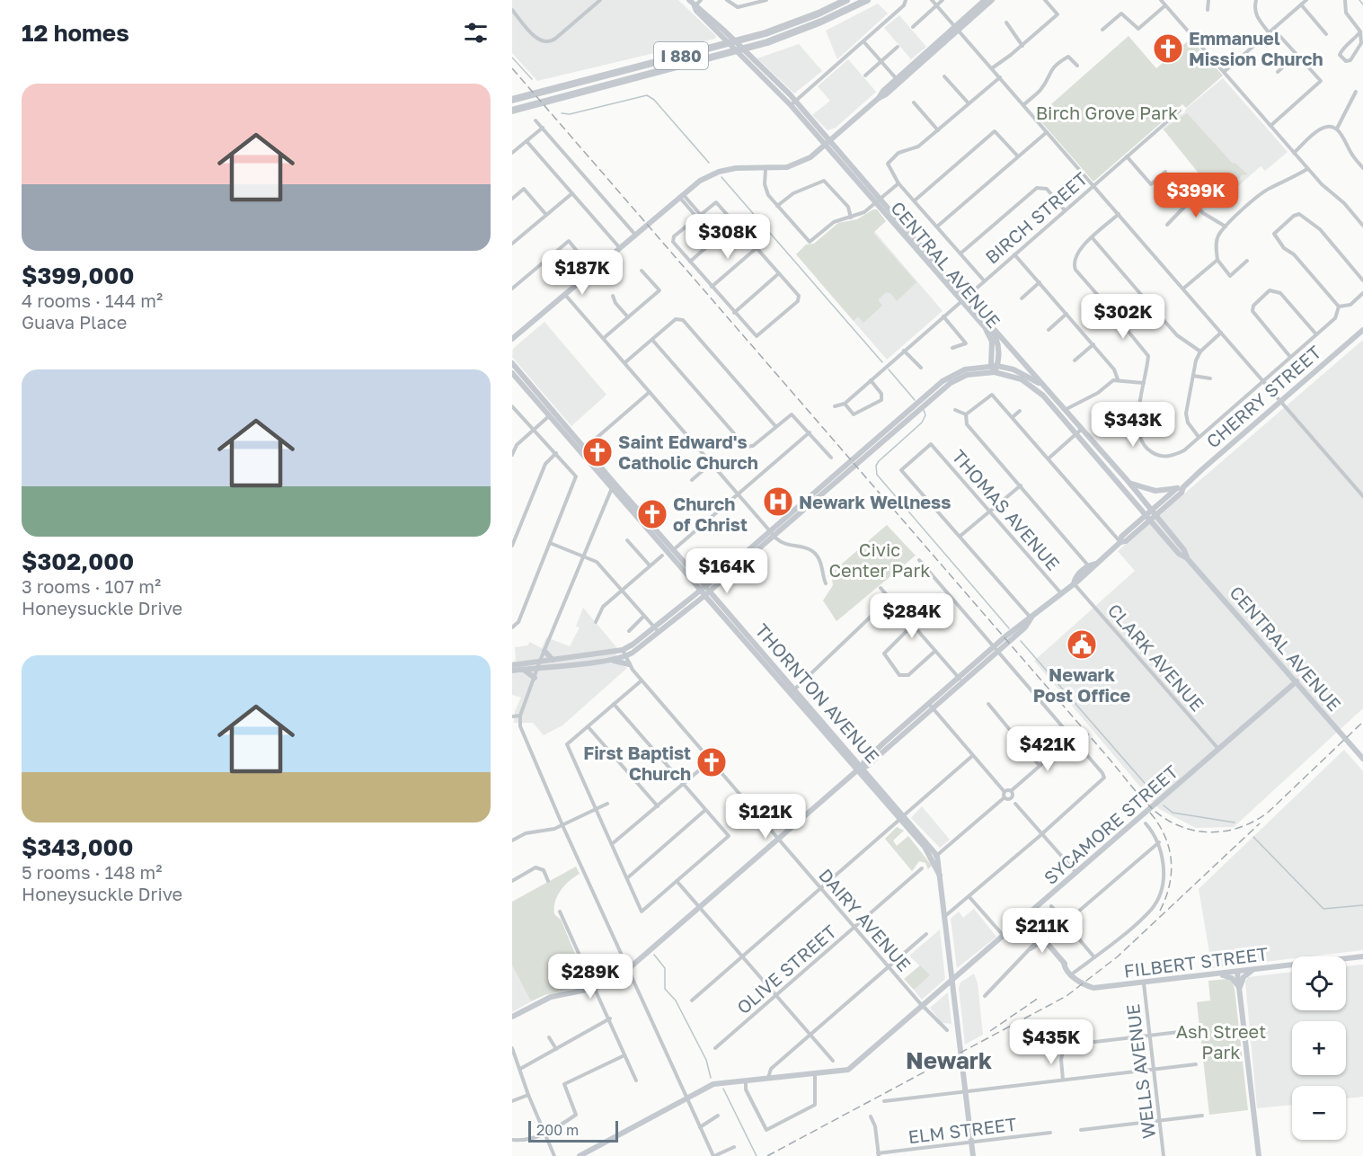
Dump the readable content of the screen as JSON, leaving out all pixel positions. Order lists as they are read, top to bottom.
{
  "streets": {
    "highway": ["I 880"],
    "main road": [
      "CENTRAL AVENUE",
      "CHERRY STREET",
      "THORNTON AVENUE",
      "SYCAMORE STREET",
      "FILBERT STREET"
    ],
    "street": [
      "BIRCH STREET",
      "THOMAS AVENUE",
      "CLARK AVENUE",
      "DAIRY AVENUE",
      "OLIVE STREET",
      "WELLS AVENUE",
      "ELM STREET"
    ]
  },
  "crossings": [
    ["BIRCH STREET", "CENTRAL AVENUE"],
    ["CENTRAL AVENUE", "CHERRY STREET"],
    ["CENTRAL AVENUE", "SYCAMORE STREET"],
    ["CHERRY STREET", "THOMAS AVENUE"],
    ["CHERRY STREET", "CLARK AVENUE"],
    ["CHERRY STREET", "THORNTON AVENUE"],
    ["CHERRY STREET", "DAIRY AVENUE"],
    ["CLARK AVENUE", "SYCAMORE STREET"],
    ["THORNTON AVENUE", "SYCAMORE STREET"],
    ["THORNTON AVENUE", "ELM STREET"],
    ["SYCAMORE STREET", "DAIRY AVENUE"],
    ["DAIRY AVENUE", "OLIVE STREET"],
    ["FILBERT STREET", "WELLS AVENUE"]
  ],
  "districts": ["Newark"],
  "parks": ["Birch Grove Park", "Civic Center Park", "Ash Street Park"],
  "places": {
    "church": [
      "Emmanuel Mission Church",
      "Saint Edward's Catholic Church",
      "Church of Christ",
      "First Baptist Church"
    ],
    "hospital": ["Newark Wellness"],
    "public building": ["Newark Post Office"]
  },
  "scale_bar": "200 m",
  "page": {
    "heading": "12 homes",
    "list": [
      {
        "name": "$399,000",
        "note": "4 rooms · 144 m² · Guava Place"
      },
      {
        "name": "$302,000",
        "note": "3 rooms · 107 m² · Honeysuckle Drive"
      },
      {
        "name": "$343,000",
        "note": "5 rooms · 148 m² · Honeysuckle Drive"
      }
    ],
    "price": [
      "$399K",
      "$308K",
      "$187K",
      "$302K",
      "$343K",
      "$164K",
      "$284K",
      "$421K",
      "$121K",
      "$211K",
      "$289K",
      "$435K"
    ],
    "map_buttons": ["+", "−"],
    "scale": "200 m"
  }
}
